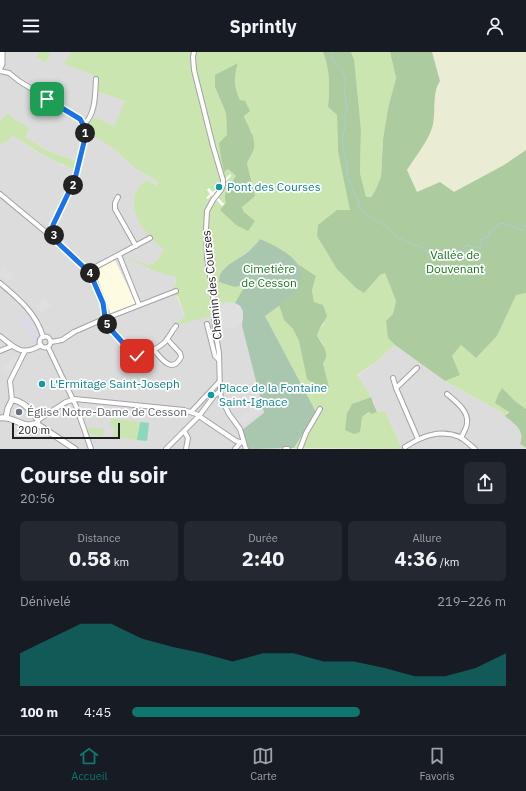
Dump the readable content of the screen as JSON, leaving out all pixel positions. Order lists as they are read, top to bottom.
{
  "streets": {
    "street": ["Chemin des Courses"]
  },
  "parks": ["Vallée de Douvenant", "Cimetière de Cesson"],
  "places": [
    "Pont des Courses",
    "L'Ermitage Saint-Joseph",
    "Place de la Fontaine Saint-Ignace",
    "Église Notre-Dame de Cesson"
  ],
  "scale_bar": "200 m",
  "page": {
    "header": "Sprintly",
    "pins": [
      "1",
      "2",
      "3",
      "4",
      "5"
    ],
    "scale": "200 m",
    "heading": ["Course du soir", "20:56"],
    "stats": [
      ["Distance", "0.58 km"],
      ["Durée", "2:40"],
      ["Allure", "4:36 /km"]
    ],
    "chart": ["Dénivelé", "219–226 m"],
    "list": [
      {
        "name": "100 m",
        "note": "4:45"
      }
    ],
    "tabs": ["Accueil", "Carte", "Favoris"]
  }
}
